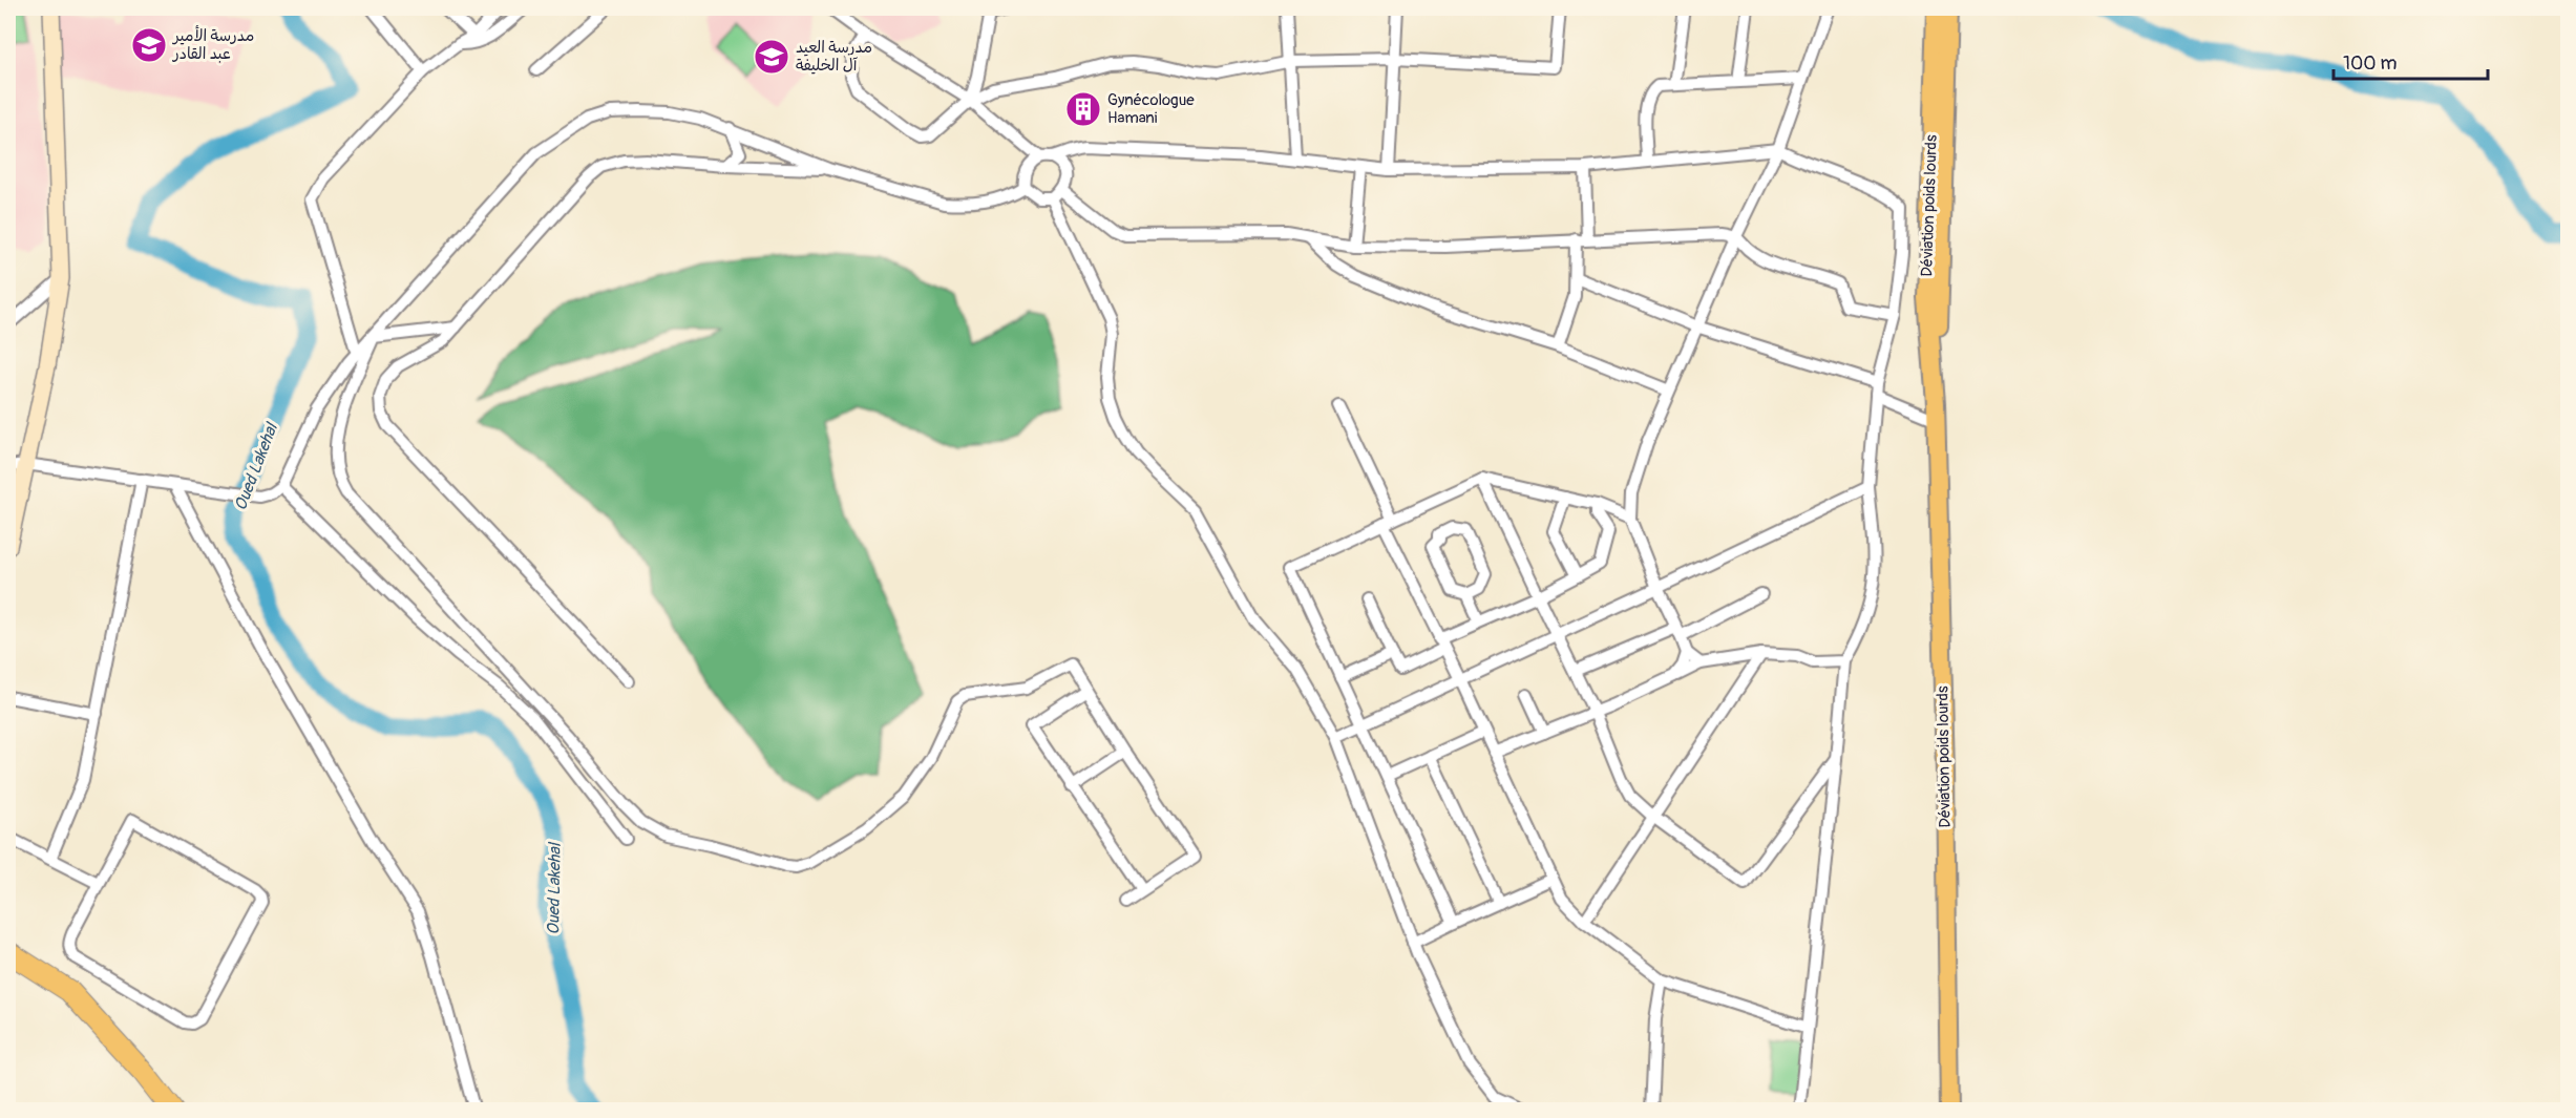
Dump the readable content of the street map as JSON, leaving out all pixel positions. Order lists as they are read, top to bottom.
{
  "streets": {
    "main road": ["Déviation poids lourds"]
  },
  "water": ["Oued Lakehal"],
  "places": {
    "school or university": ["مدرسة الأمير عبد القادر", "مدرسة العيد آل الخليفة"],
    "building": ["Gynécologue Hamani"]
  },
  "scale_bar": "100 m"
}
